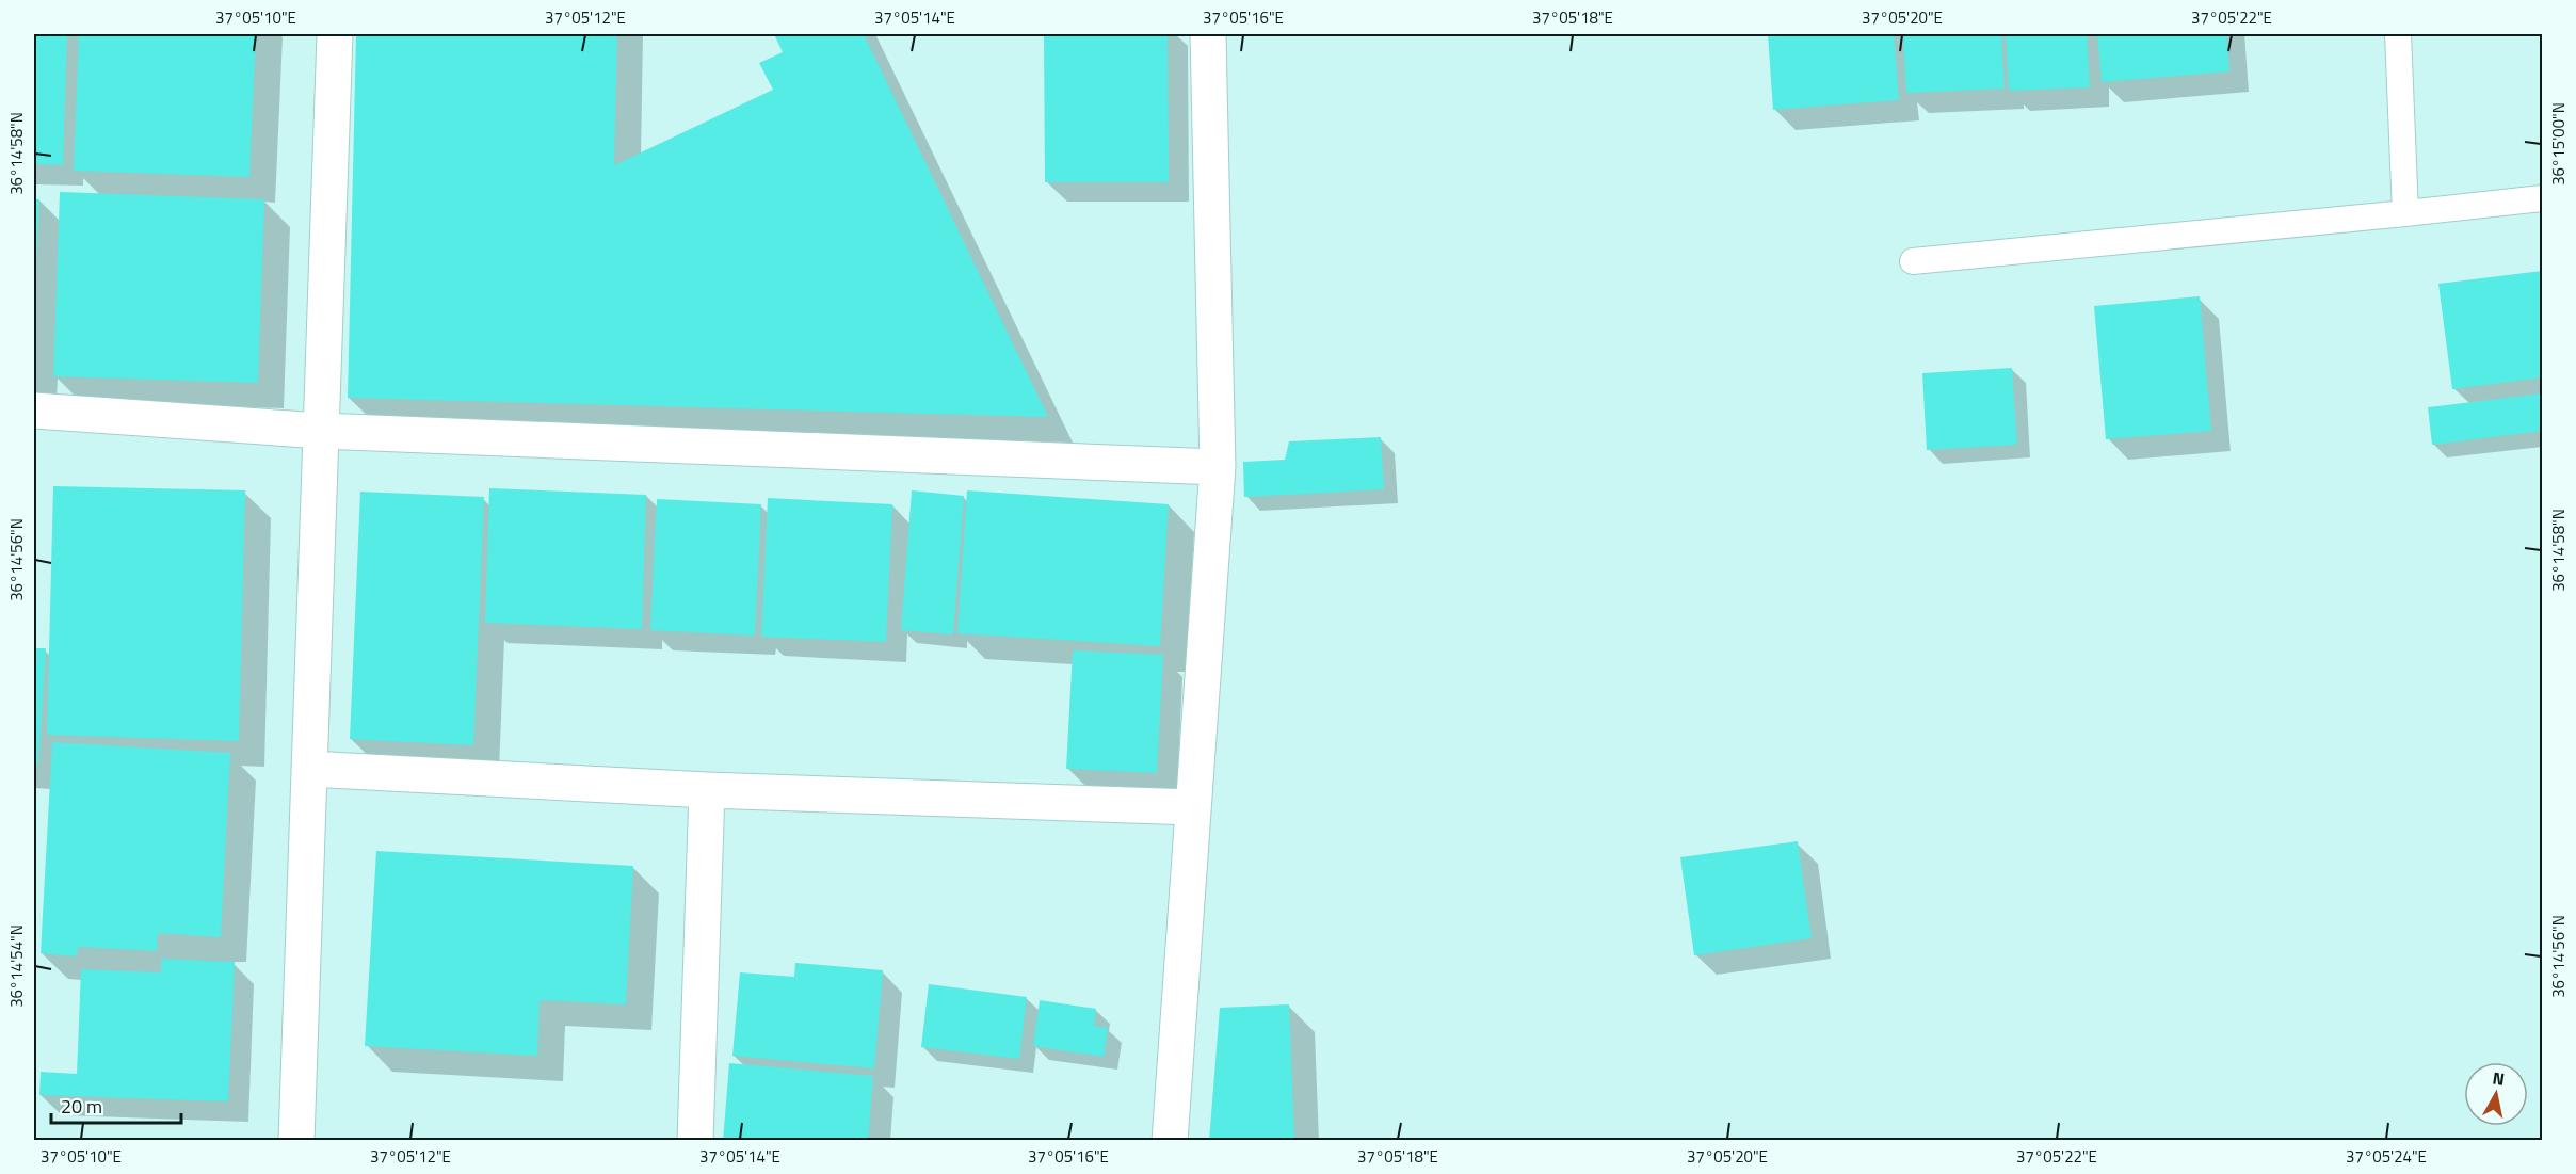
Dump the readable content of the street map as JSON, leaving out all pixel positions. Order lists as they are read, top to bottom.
{
  "scale_bar": "20 m",
  "north": "top",
  "coordinates": [
    "37°05'10\"E",
    "37°05'12\"E",
    "37°05'14\"E",
    "37°05'16\"E",
    "37°05'18\"E",
    "37°05'20\"E",
    "37°05'22\"E",
    "36°15'00\"N",
    "36°14'58\"N",
    "36°14'56\"N",
    "36°14'54\"N",
    "37°05'24\"E"
  ]
}
